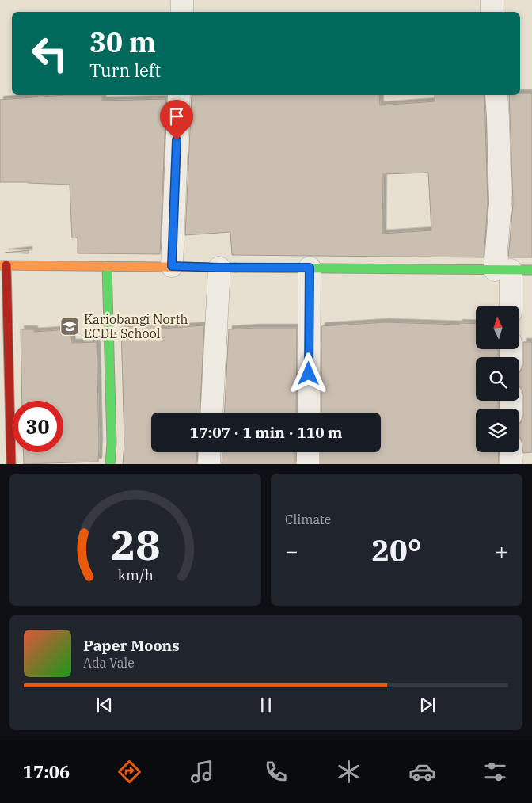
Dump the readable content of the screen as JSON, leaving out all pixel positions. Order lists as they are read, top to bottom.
{
  "places": {
    "school or university": ["Kariobangi North ECDE School"]
  },
  "north": "top",
  "page": {
    "turn": ["30 m", "Turn left"],
    "limit": "30",
    "trip": "17:07 · 1 min · 110 m",
    "tile": "Climate",
    "heat": ["−", "20°", "+"],
    "song": ["Paper Moons", "Ada Vale"],
    "tabs": "17:06",
    "gauge": ["28", "km/h"]
  }
}
